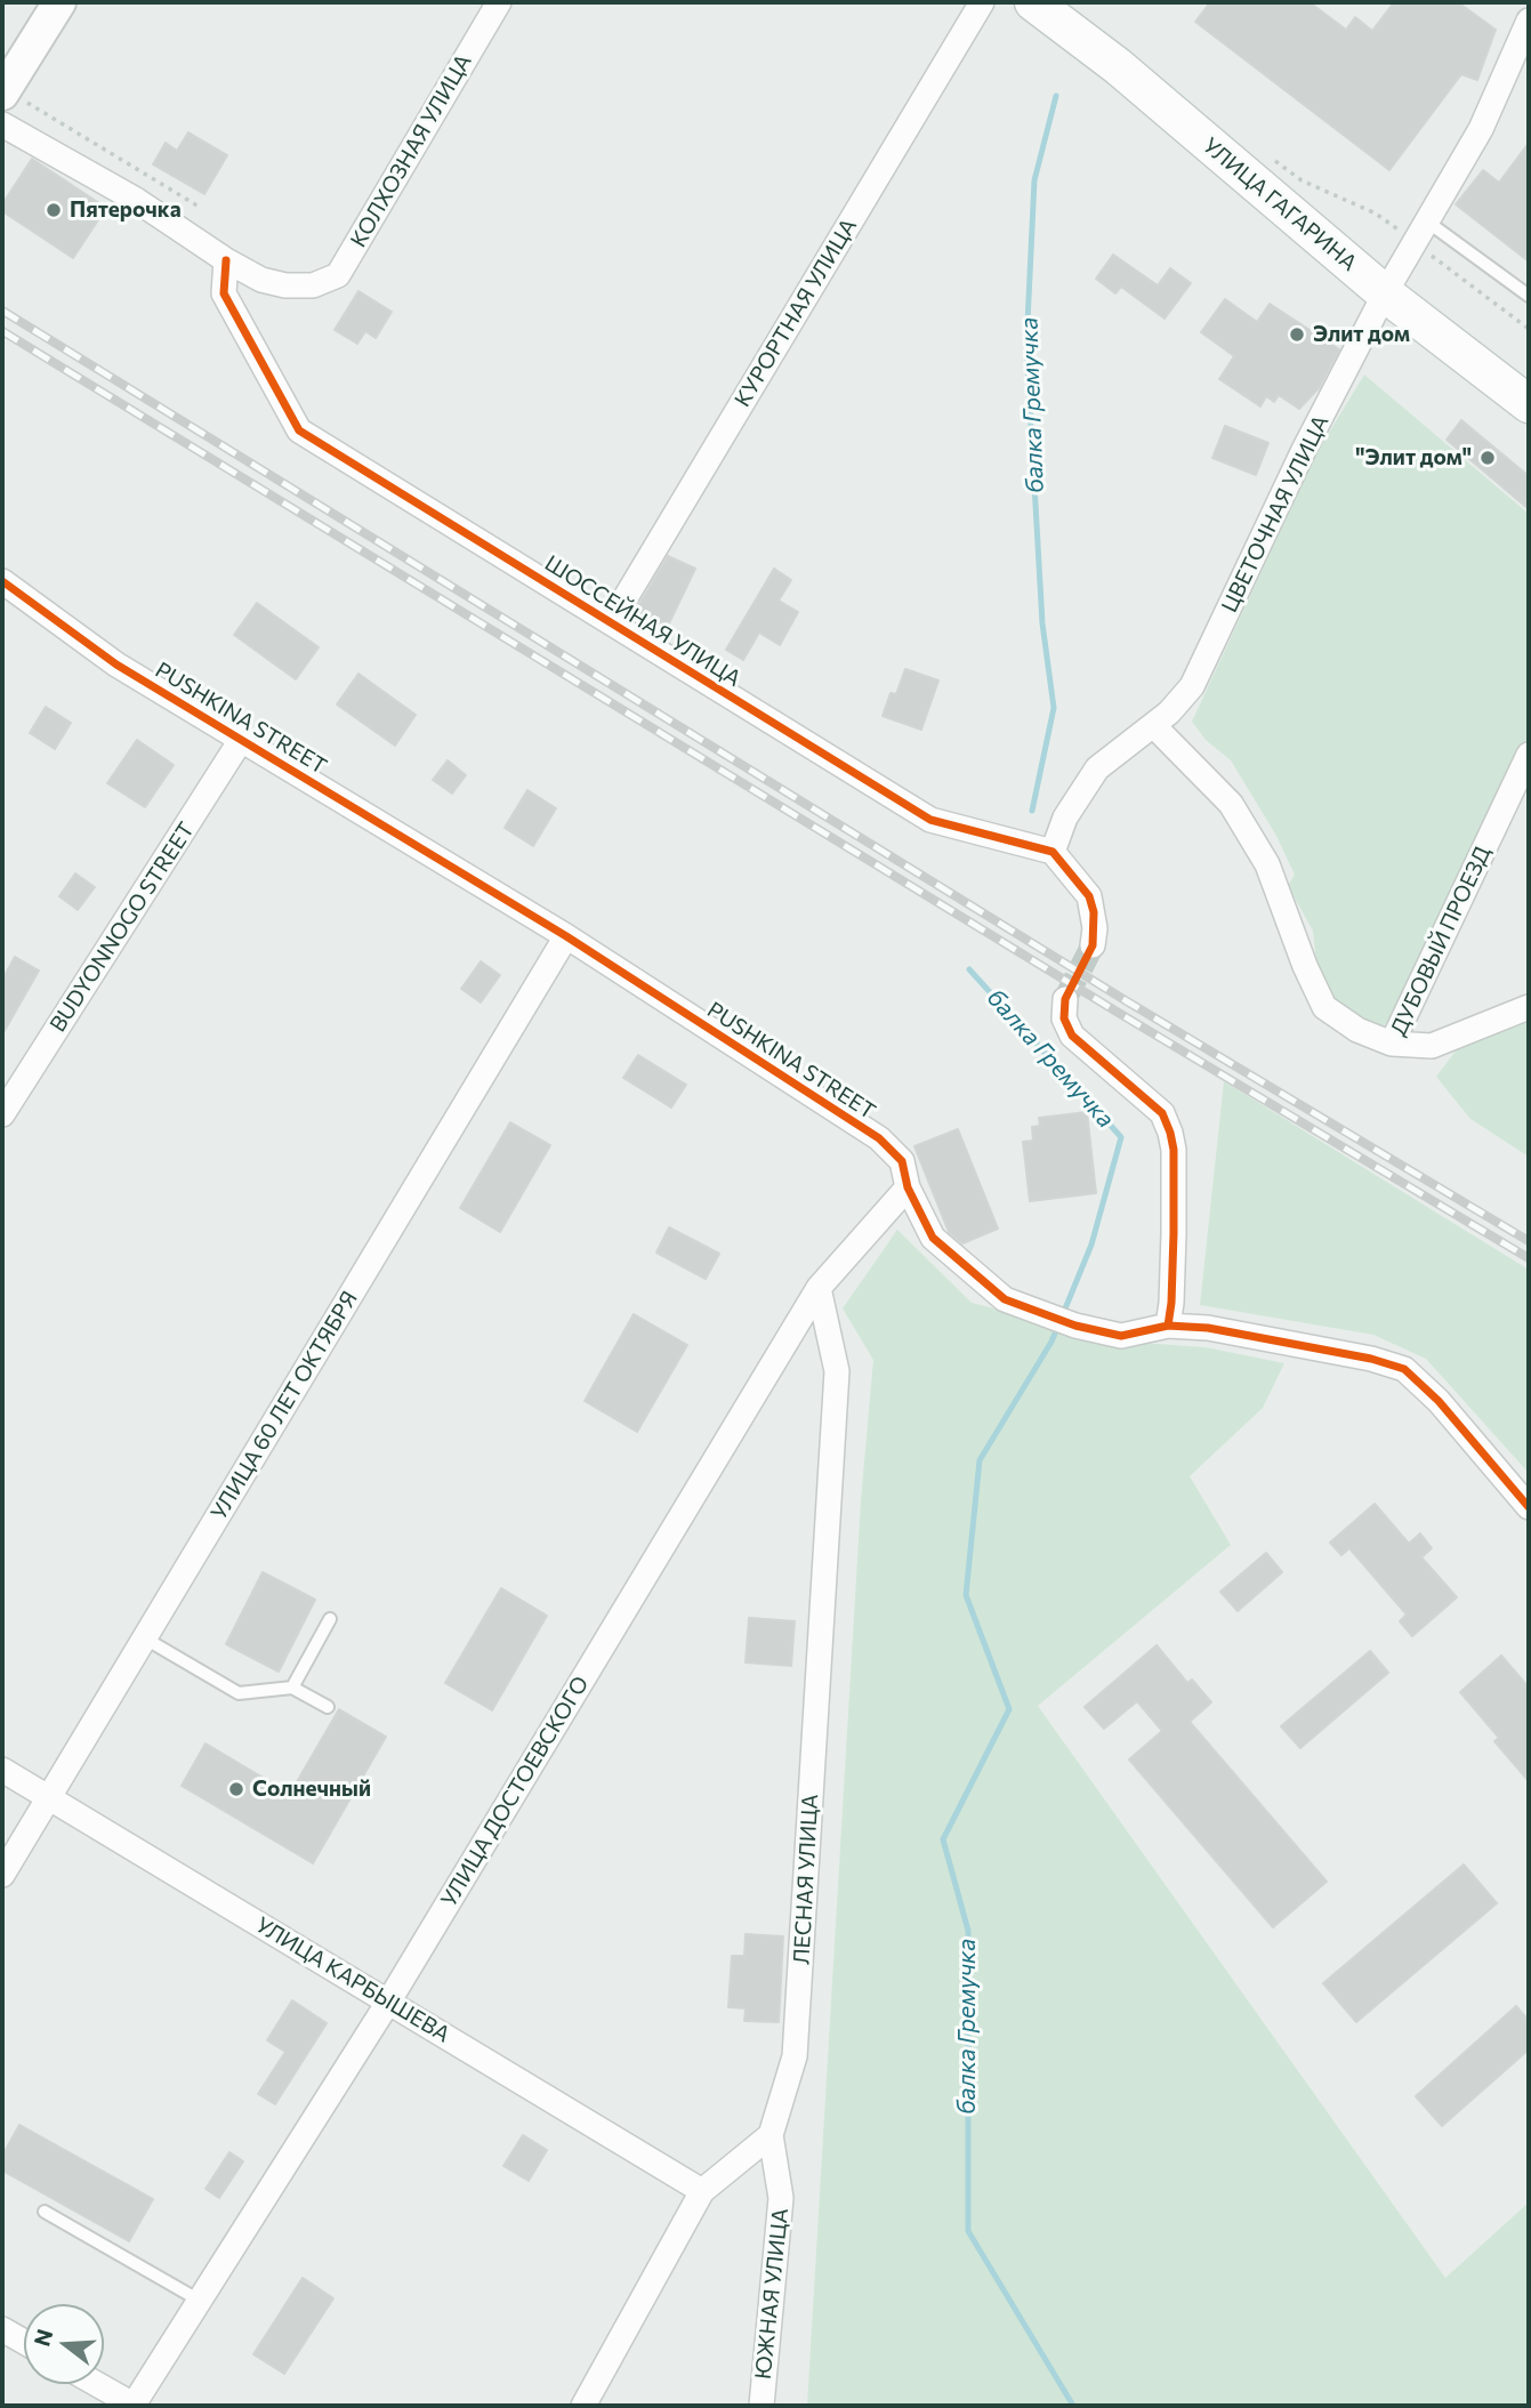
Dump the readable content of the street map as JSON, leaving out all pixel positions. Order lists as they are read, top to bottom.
{
  "streets": {
    "main road": ["УЛИЦА ГАГАРИНА"],
    "street": [
      "КОЛХОЗНАЯ УЛИЦА",
      "КУРОРТНАЯ УЛИЦА",
      "ЦВЕТОЧНАЯ УЛИЦА",
      "ШОССЕЙНАЯ УЛИЦА",
      "PUSHKINA STREET",
      "BUDYONNOGO STREET",
      "ДУБОВЫЙ ПРОЕЗД",
      "УЛИЦА 60 ЛЕТ ОКТЯБРЯ",
      "УЛИЦА ДОСТОЕВСКОГО",
      "ЛЕСНАЯ УЛИЦА",
      "УЛИЦА КАРБЫШЕВА",
      "ЮЖНАЯ УЛИЦА"
    ]
  },
  "crossings": [
    ["КОЛХОЗНАЯ УЛИЦА", "ШОССЕЙНАЯ УЛИЦА"],
    ["УЛИЦА ГАГАРИНА", "ЦВЕТОЧНАЯ УЛИЦА"],
    ["КУРОРТНАЯ УЛИЦА", "ШОССЕЙНАЯ УЛИЦА"],
    ["ЦВЕТОЧНАЯ УЛИЦА", "ШОССЕЙНАЯ УЛИЦА"],
    ["PUSHKINA STREET", "BUDYONNOGO STREET"],
    ["PUSHKINA STREET", "УЛИЦА 60 ЛЕТ ОКТЯБРЯ"],
    ["PUSHKINA STREET", "УЛИЦА ДОСТОЕВСКОГО"],
    ["УЛИЦА 60 ЛЕТ ОКТЯБРЯ", "УЛИЦА КАРБЫШЕВА"],
    ["УЛИЦА ДОСТОЕВСКОГО", "ЛЕСНАЯ УЛИЦА"],
    ["УЛИЦА ДОСТОЕВСКОГО", "УЛИЦА КАРБЫШЕВА"],
    ["ЛЕСНАЯ УЛИЦА", "ЮЖНАЯ УЛИЦА"]
  ],
  "water": ["балка Гремучка"],
  "places": [
    "Пятерочка",
    "Элит дом",
    "\"Элит дом\"",
    "Солнечный"
  ],
  "north": "left"
}
